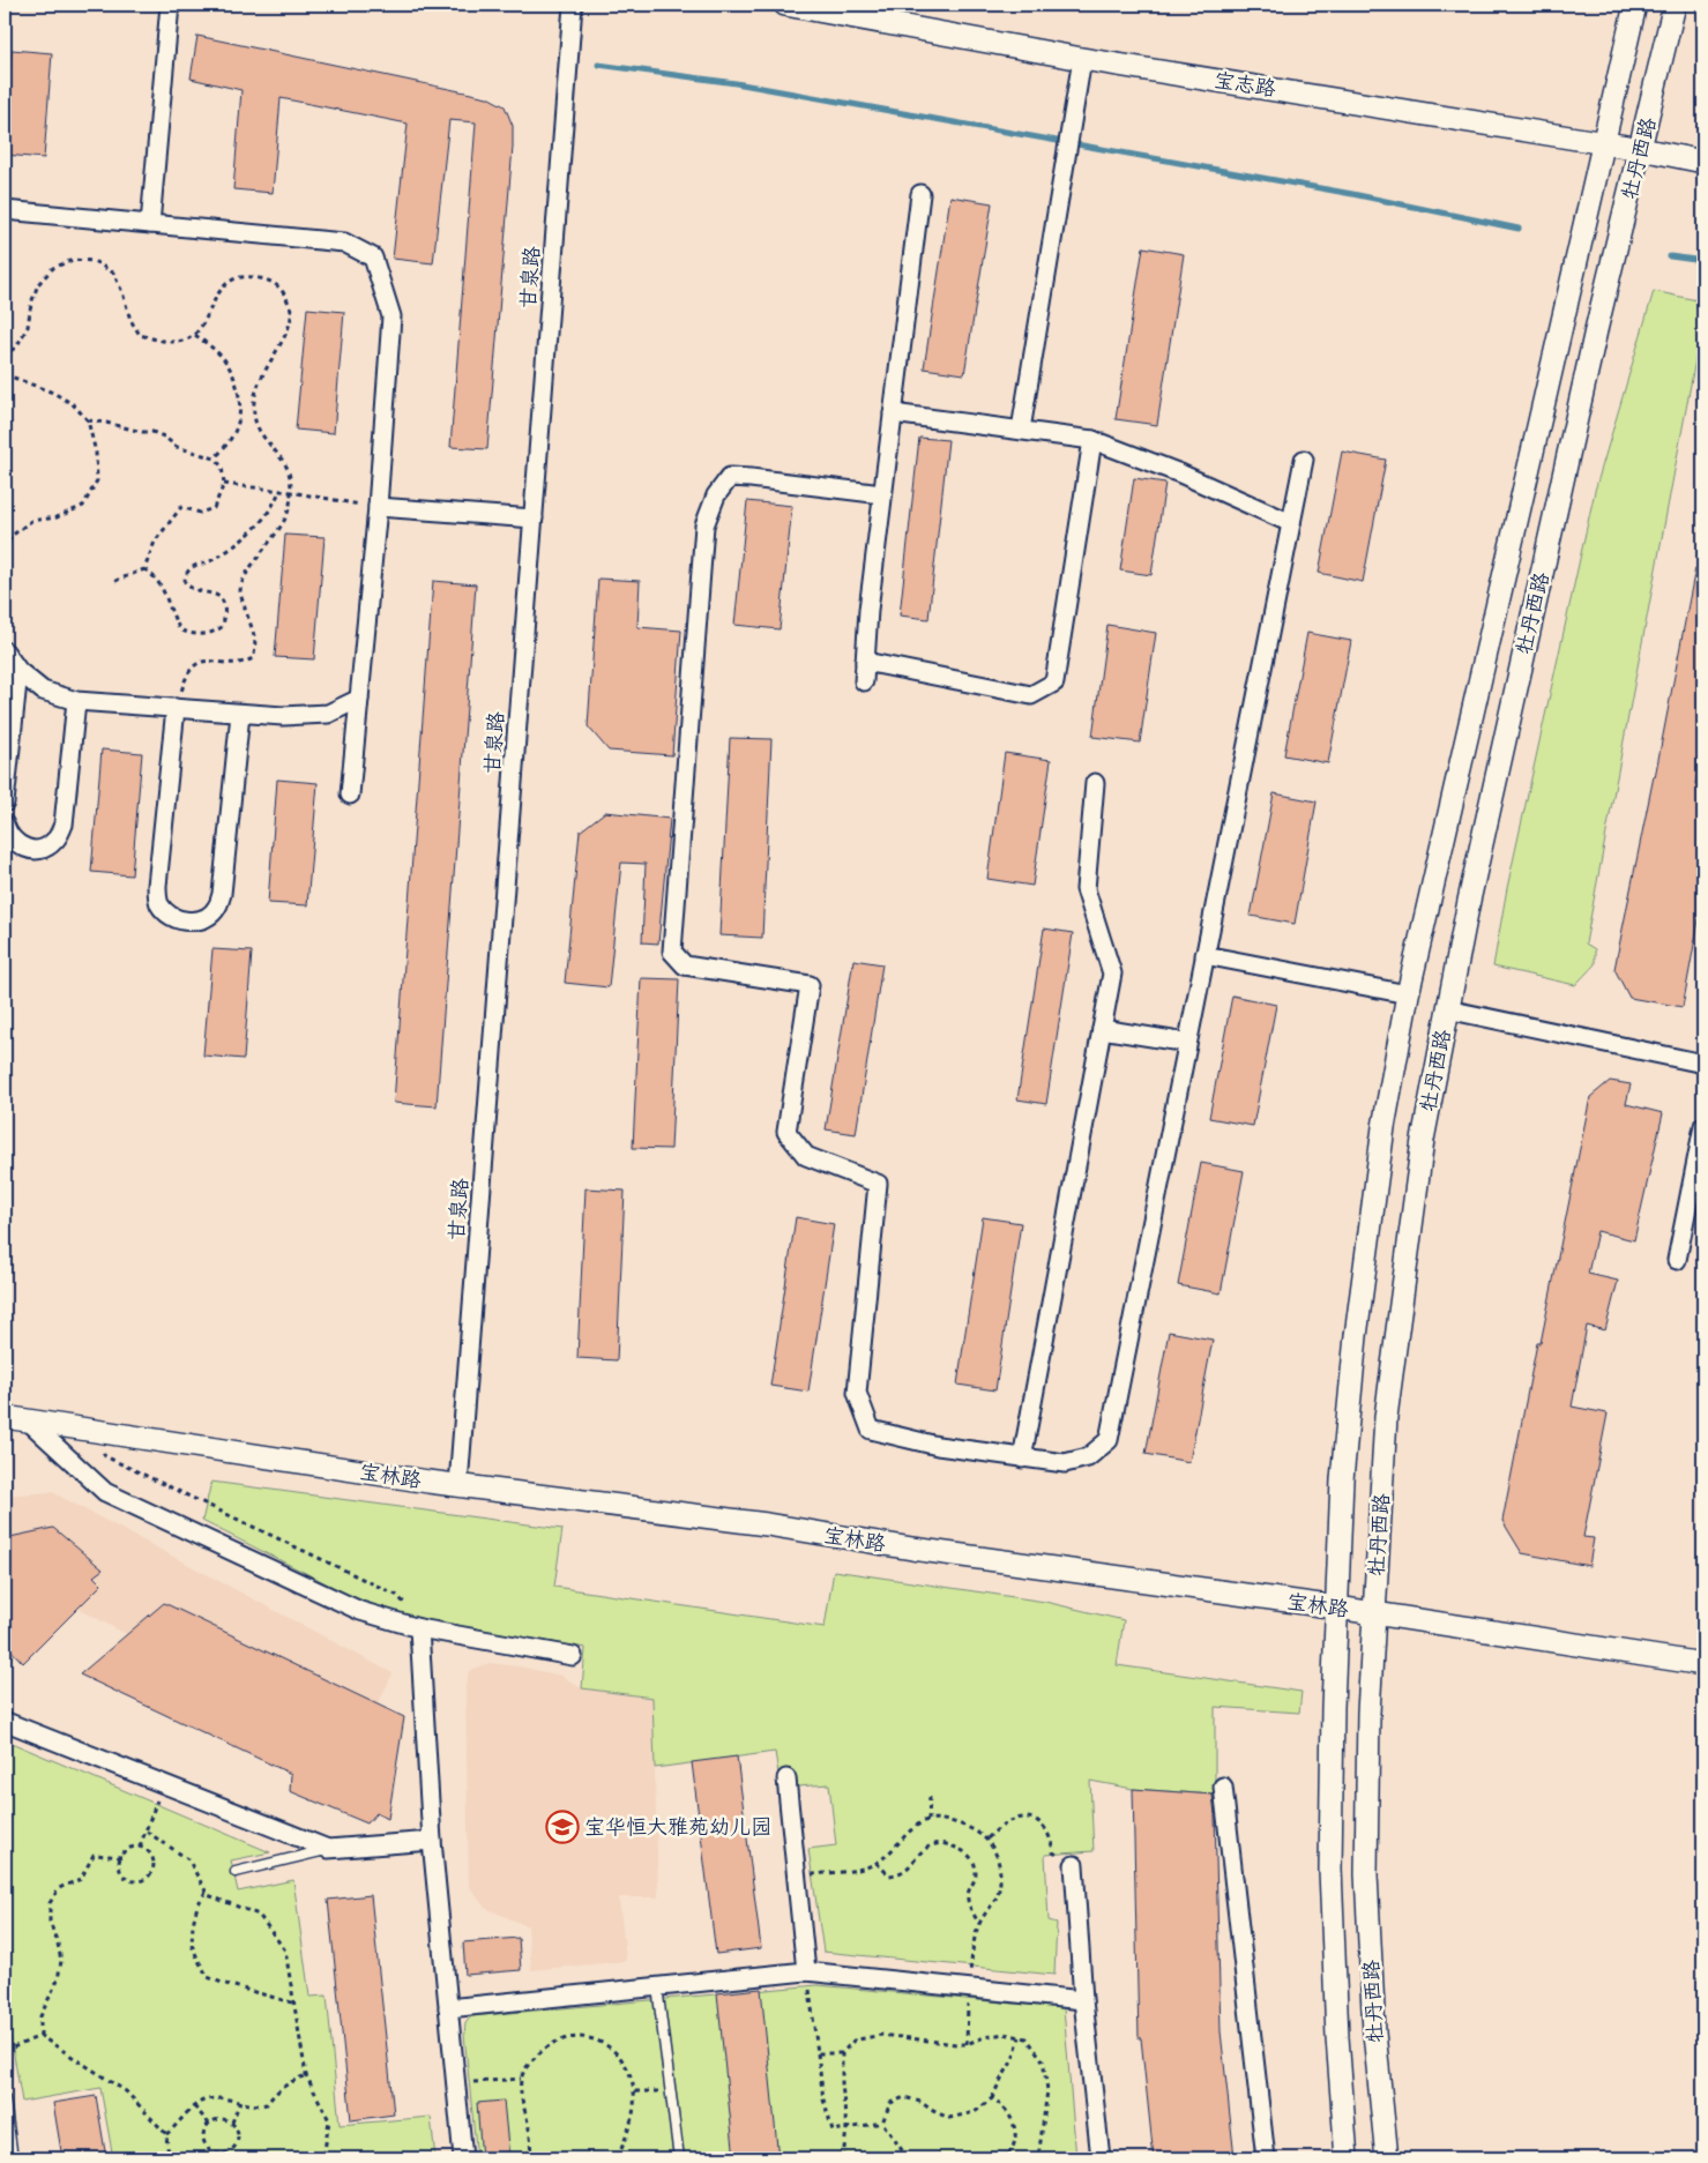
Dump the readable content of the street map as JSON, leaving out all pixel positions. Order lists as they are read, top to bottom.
{
  "streets": {
    "street": [
      "宝志路",
      "牡丹西路",
      "甘泉路",
      "宝林路"
    ]
  },
  "crossings": [
    ["宝志路", "牡丹西路"],
    ["牡丹西路", "宝林路"],
    ["甘泉路", "宝林路"]
  ],
  "places": {
    "school or university": ["宝华恒大雅苑幼儿园"]
  }
}
